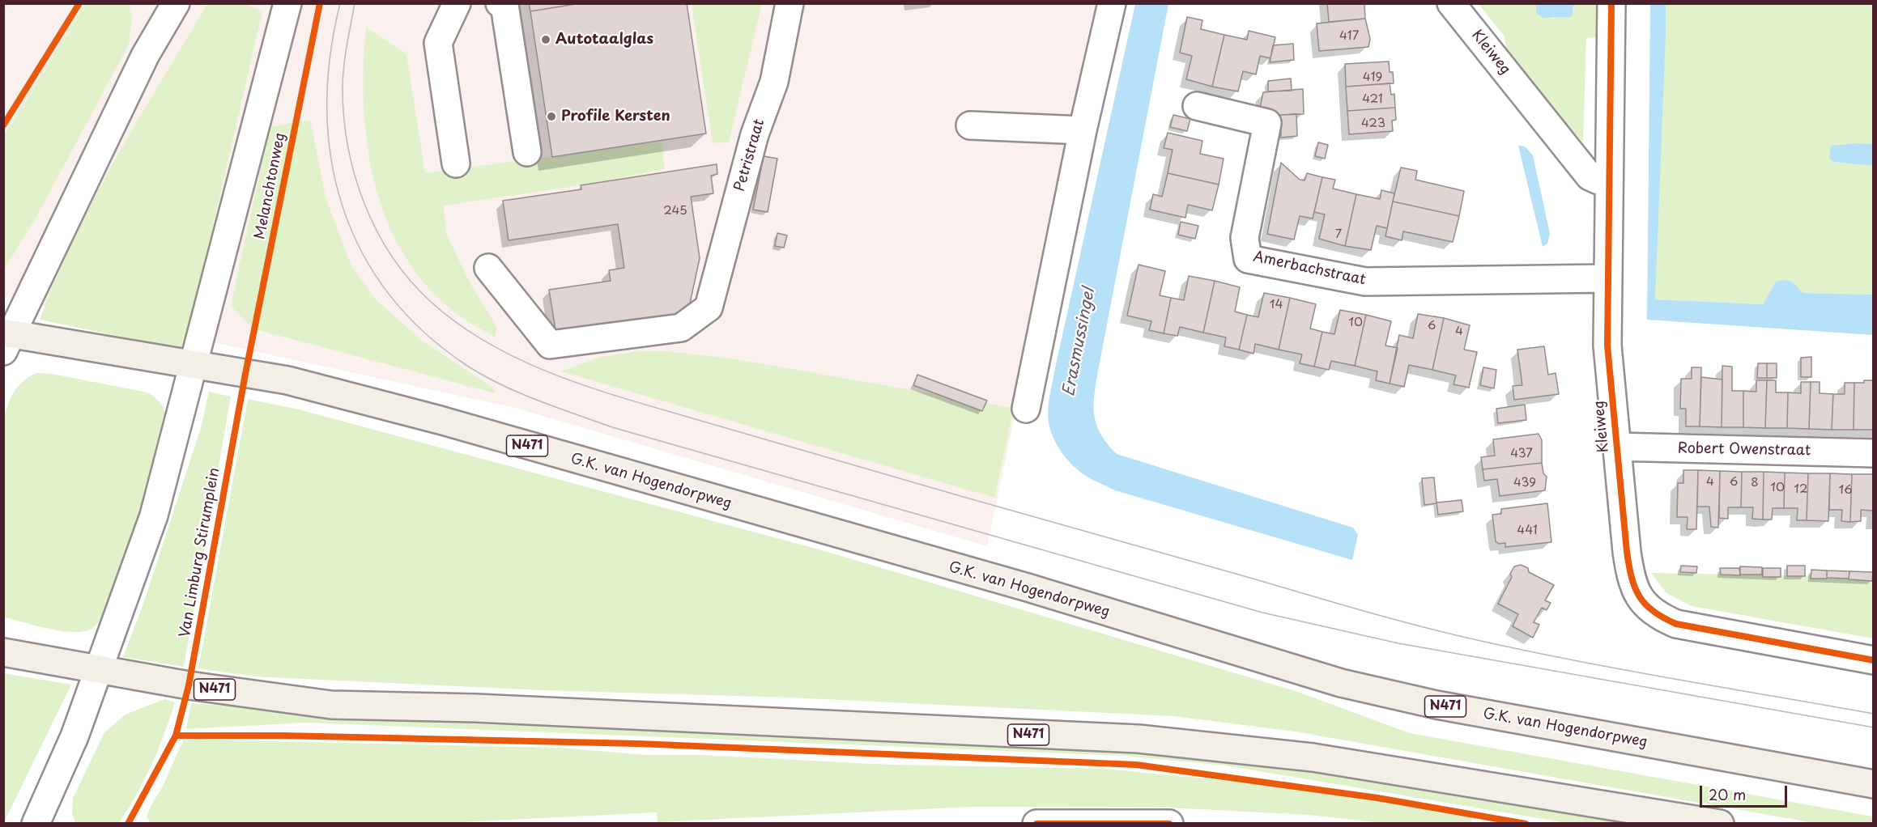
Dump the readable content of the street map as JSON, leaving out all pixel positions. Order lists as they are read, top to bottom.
{
  "streets": {
    "main road": ["N471", "G.K. van Hogendorpweg"],
    "street": [
      "Kleiweg",
      "Petristraat",
      "Melanchtonweg",
      "Amerbachstraat",
      "Robert Owenstraat"
    ],
    "cycle path": ["Van Limburg Stirumplein"]
  },
  "crossings": [
    ["Kleiweg", "Amerbachstraat"],
    ["Kleiweg", "Robert Owenstraat"],
    ["Melanchtonweg", "N471"],
    ["Melanchtonweg", "G.K. van Hogendorpweg"],
    ["N471", "G.K. van Hogendorpweg"]
  ],
  "water": ["Erasmussingel"],
  "places": ["Autotaalglas", "Profile Kersten"],
  "house_numbers": [
    "417",
    "419",
    "421",
    "423",
    "245",
    "7",
    "14",
    "10",
    "6",
    "4",
    "437",
    "4",
    "6",
    "439",
    "8",
    "10",
    "12",
    "16",
    "441"
  ],
  "scale_bar": "20 m"
}
